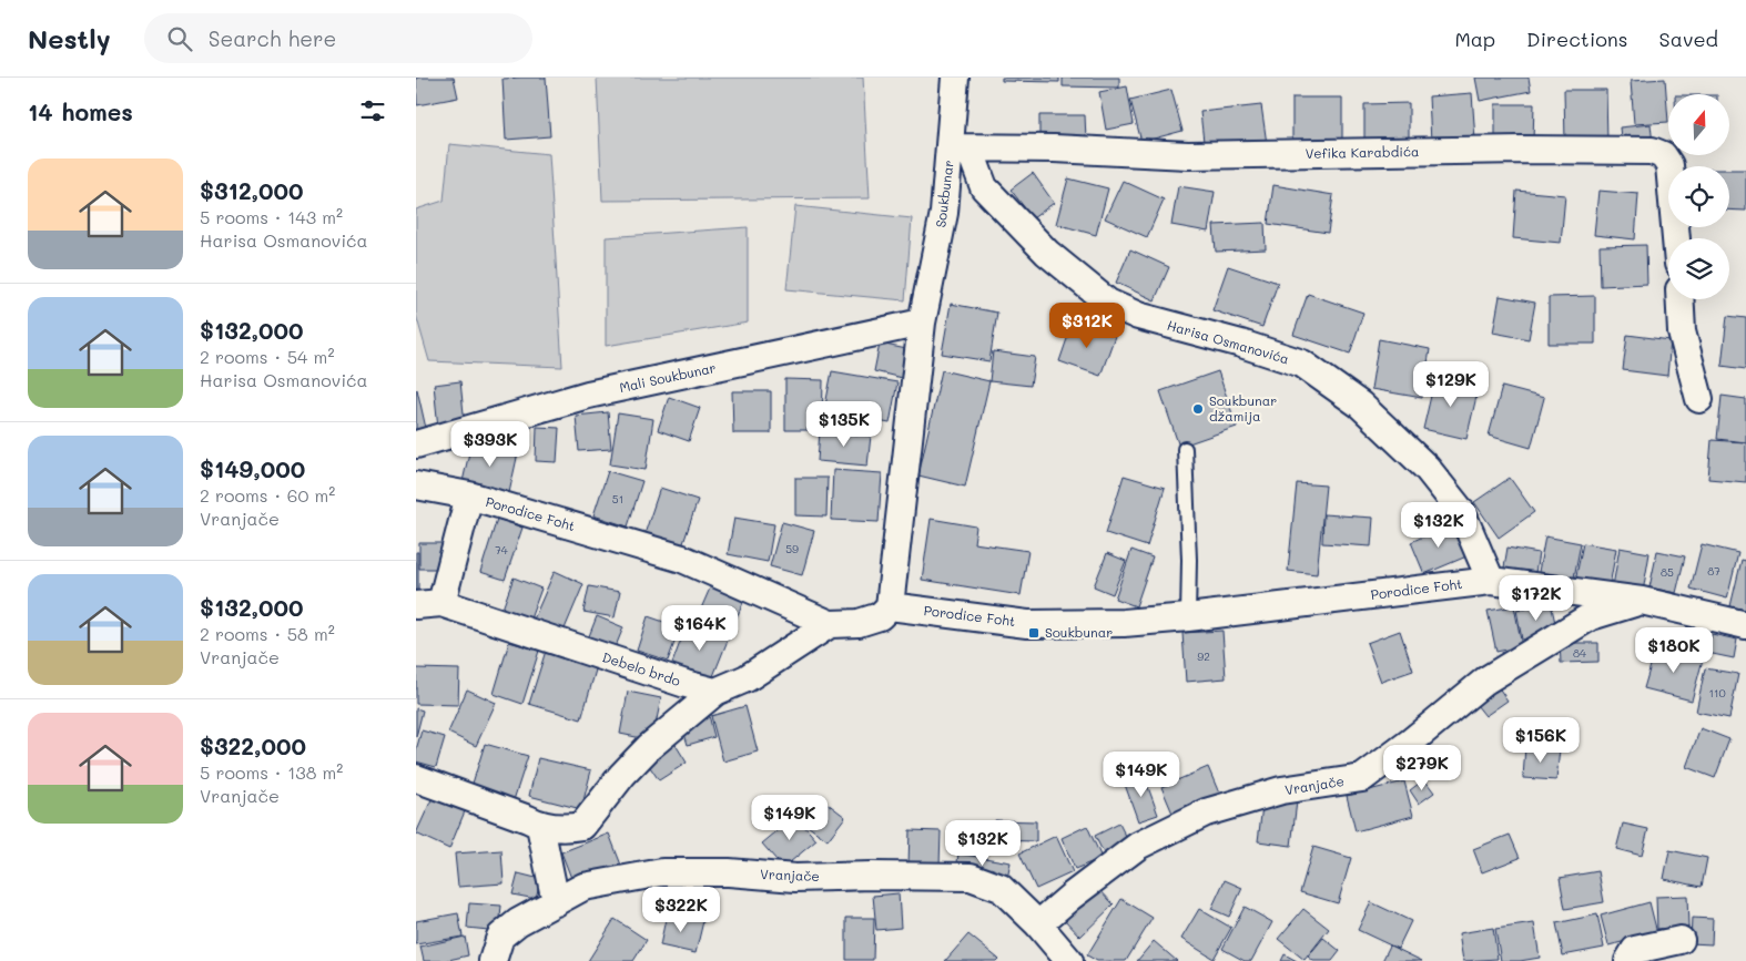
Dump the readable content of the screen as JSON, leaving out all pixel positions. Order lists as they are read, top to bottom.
{
  "streets": {
    "street": [
      "Vefika Karabdića",
      "Soukbunar",
      "Harisa Osmanovića",
      "Mali Soukbunar",
      "Porodice Foht",
      "Debelo brdo",
      "Vranjače"
    ]
  },
  "crossings": [
    ["Vefika Karabdića", "Soukbunar"],
    ["Vefika Karabdića", "Harisa Osmanovića"],
    ["Soukbunar", "Harisa Osmanovića"],
    ["Soukbunar", "Mali Soukbunar"],
    ["Soukbunar", "Porodice Foht"],
    ["Harisa Osmanovića", "Porodice Foht"],
    ["Porodice Foht", "Debelo brdo"],
    ["Porodice Foht", "Vranjače"]
  ],
  "places": {
    "other": ["Soukbunar džamija"],
    "transit": ["Soukbunar"]
  },
  "house_numbers": [
    "51",
    "59",
    "74",
    "87",
    "85",
    "84",
    "92",
    "110"
  ],
  "north": "top",
  "page": {
    "header": "Nestly",
    "search": "Search here",
    "nav": ["Map", "Directions", "Saved"],
    "heading": "14 homes",
    "list": [
      {
        "name": "$312,000",
        "note": "5 rooms · 143 m² · Harisa Osmanovića"
      },
      {
        "name": "$132,000",
        "note": "2 rooms · 54 m² · Harisa Osmanovića"
      },
      {
        "name": "$149,000",
        "note": "2 rooms · 60 m² · Vranjače"
      },
      {
        "name": "$132,000",
        "note": "2 rooms · 58 m² · Vranjače"
      },
      {
        "name": "$322,000",
        "note": "5 rooms · 138 m² · Vranjače"
      }
    ],
    "price": [
      "$312K",
      "$129K",
      "$135K",
      "$393K",
      "$132K",
      "$172K",
      "$164K",
      "$180K",
      "$156K",
      "$279K",
      "$149K",
      "$149K",
      "$132K",
      "$322K"
    ]
  }
}
